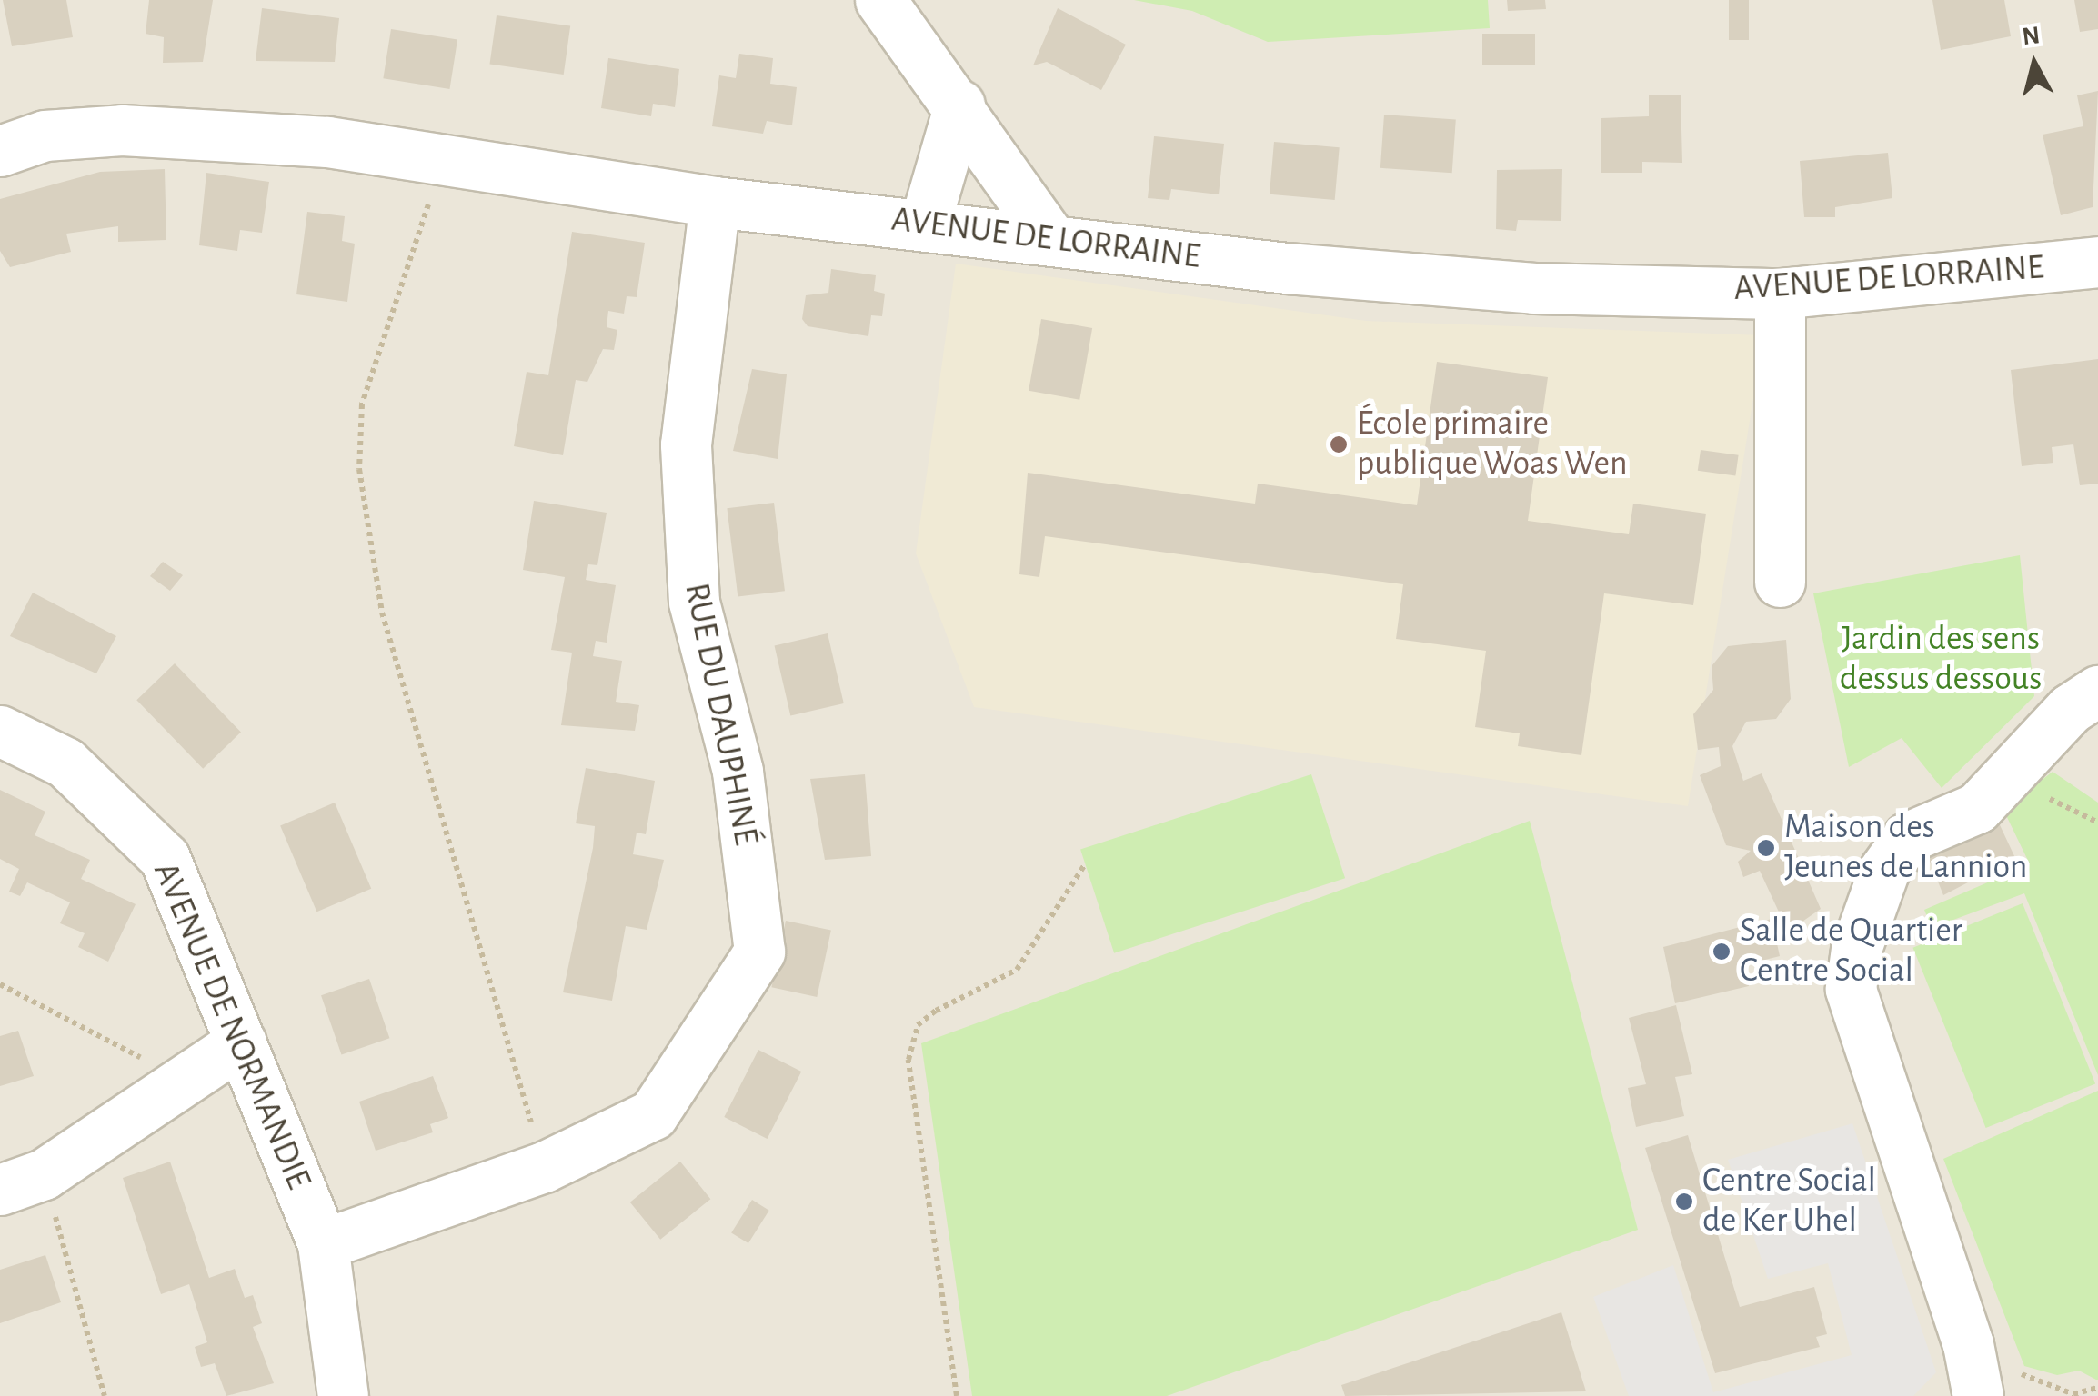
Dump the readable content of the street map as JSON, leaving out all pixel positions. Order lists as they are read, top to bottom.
{
  "streets": {
    "street": ["AVENUE DE LORRAINE", "RUE DU DAUPHINÉ", "AVENUE DE NORMANDIE"]
  },
  "crossings": [
    ["AVENUE DE LORRAINE", "RUE DU DAUPHINÉ"],
    ["RUE DU DAUPHINÉ", "AVENUE DE NORMANDIE"]
  ],
  "parks": ["Jardin des sens dessus dessous"],
  "places": [
    "École primaire publique Woas Wen",
    "Maison des Jeunes de Lannion",
    "Salle de Quartier Centre Social",
    "Centre Social de Ker Uhel"
  ],
  "north": "top"
}
